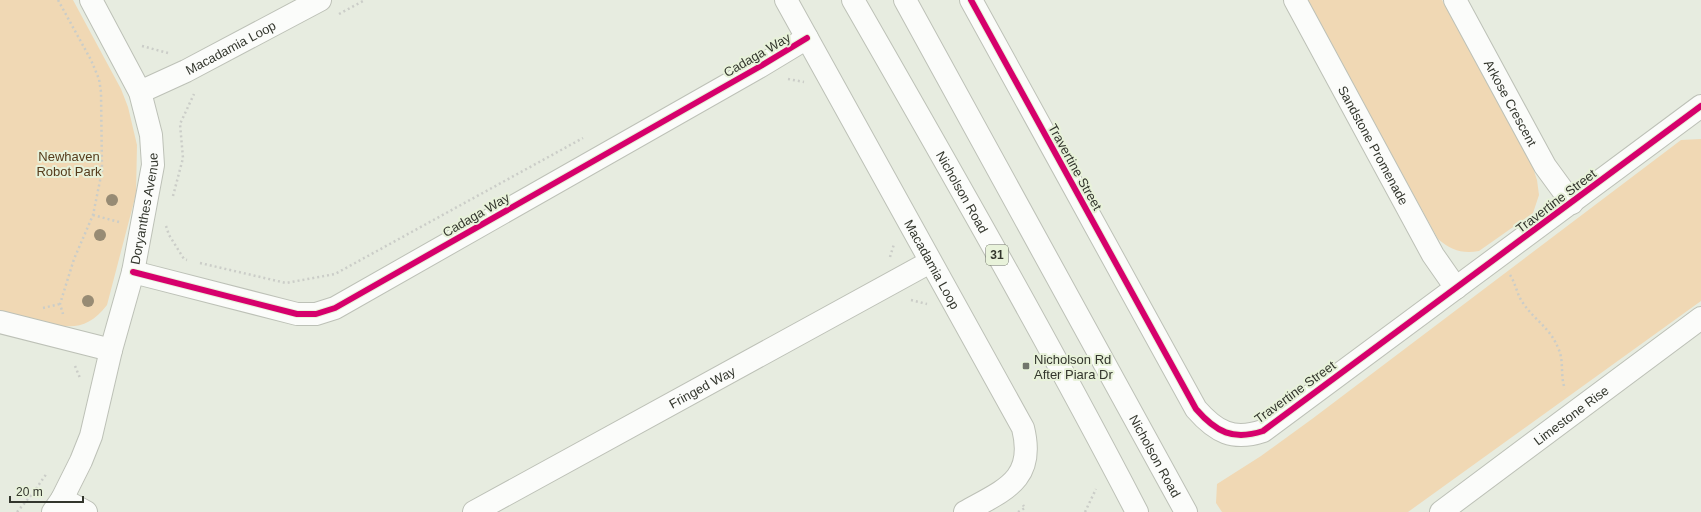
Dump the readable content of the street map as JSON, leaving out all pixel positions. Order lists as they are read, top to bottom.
{
  "streets": {
    "street": [
      "Macadamia Loop",
      "Cadaga Way",
      "Arkose Crescent",
      "Sandstone Promenade",
      "Travertine Street",
      "Nicholson Road",
      "Doryanthes Avenue",
      "31",
      "Fringed Way",
      "Limestone Rise"
    ]
  },
  "crossings": [
    ["Macadamia Loop", "Cadaga Way"],
    ["Macadamia Loop", "Doryanthes Avenue"],
    ["Macadamia Loop", "Fringed Way"],
    ["Cadaga Way", "Doryanthes Avenue"],
    ["Arkose Crescent", "Travertine Street"],
    ["Sandstone Promenade", "Travertine Street"]
  ],
  "parks": ["Newhaven Robot Park"],
  "places": {
    "transit": ["Nicholson Rd After Piara Dr"]
  },
  "scale_bar": "20 m"
}
